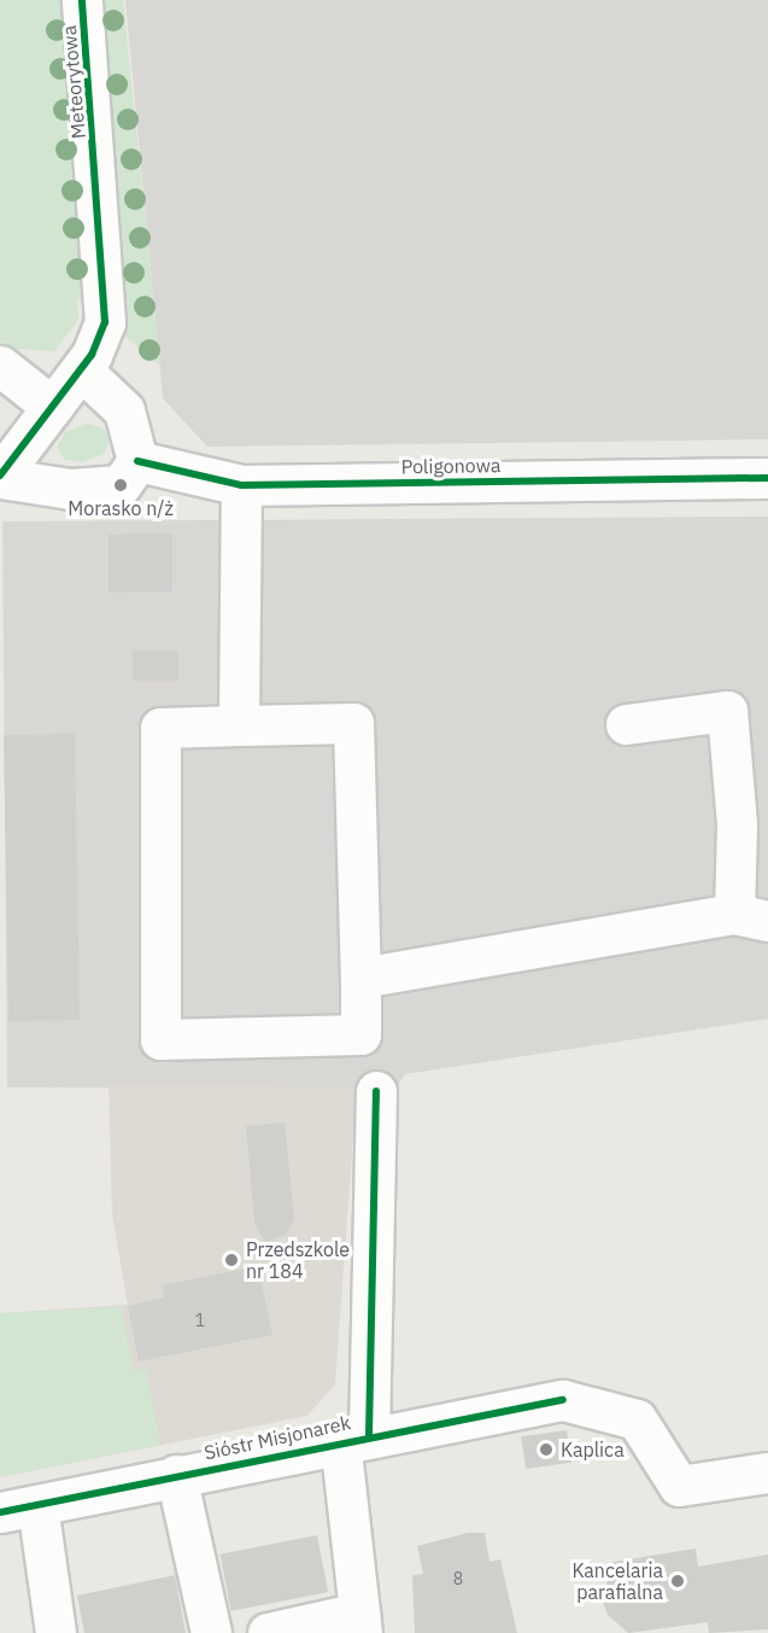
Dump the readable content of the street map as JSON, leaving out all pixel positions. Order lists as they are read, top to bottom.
{
  "streets": {
    "street": ["Meteorytowa", "Poligonowa", "Sióstr Misjonarek"]
  },
  "places": [
    "Morasko n/ż",
    "Przedszkole nr 184",
    "Kaplica",
    "Kancelaria parafialna"
  ],
  "house_numbers": ["1", "8"]
}
